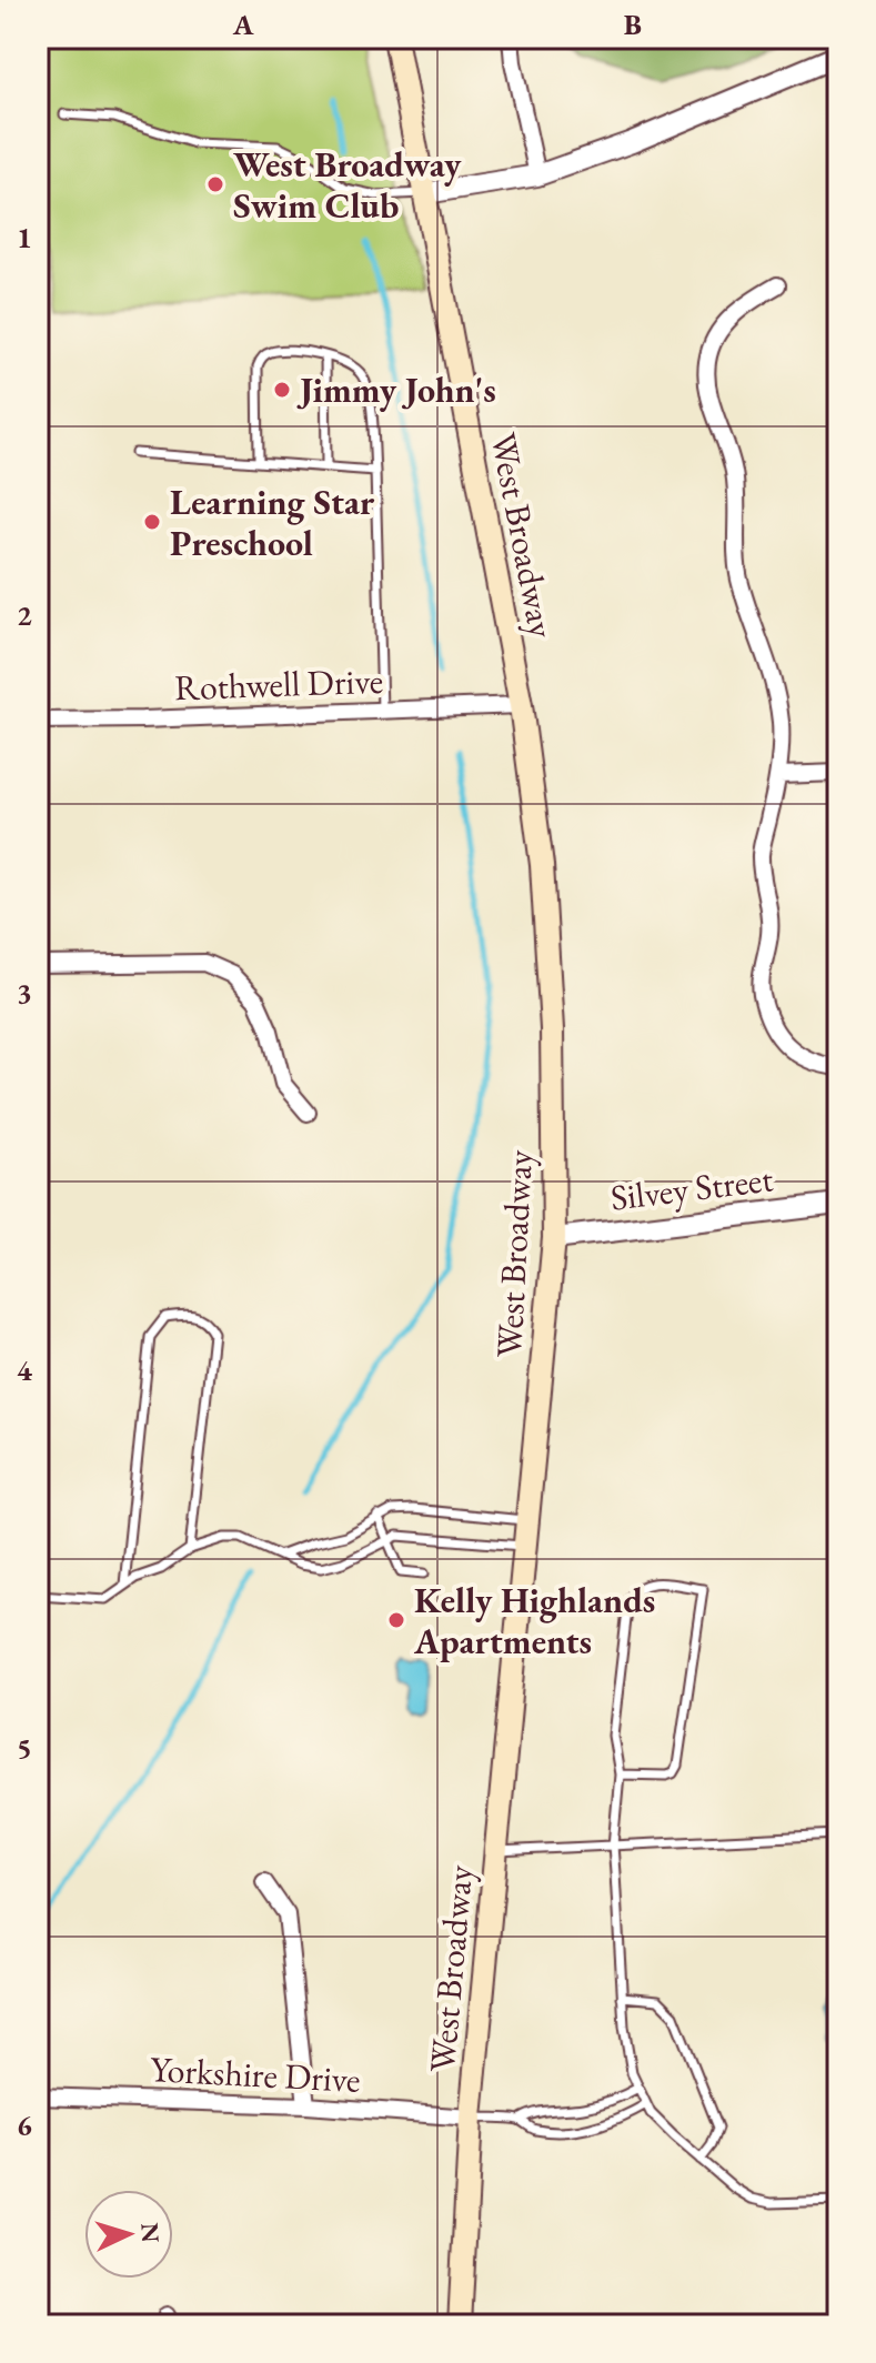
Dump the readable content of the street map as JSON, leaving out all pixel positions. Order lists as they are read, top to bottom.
{
  "streets": {
    "main road": ["West Broadway"],
    "street": ["Rothwell Drive", "Silvey Street", "Yorkshire Drive"]
  },
  "crossings": [
    ["West Broadway", "Rothwell Drive"],
    ["West Broadway", "Silvey Street"],
    ["West Broadway", "Yorkshire Drive"]
  ],
  "places": [
    "West Broadway Swim Club",
    "Jimmy John's",
    "Learning Star Preschool",
    "Kelly Highlands Apartments"
  ],
  "north": "right",
  "grid": {
    "columns": ["A", "B"],
    "rows": [
      "1",
      "2",
      "3",
      "4",
      "5",
      "6"
    ]
  }
}
